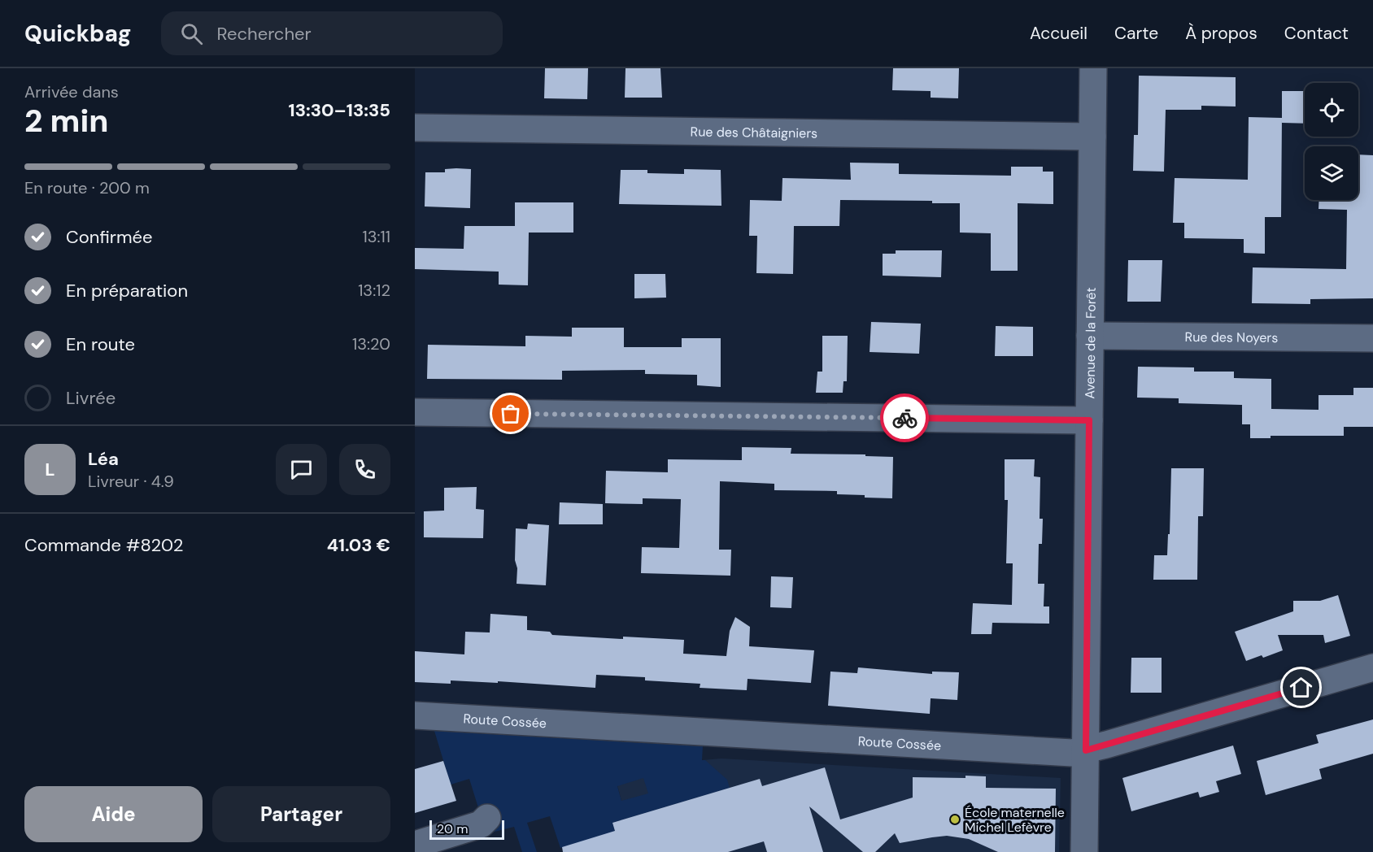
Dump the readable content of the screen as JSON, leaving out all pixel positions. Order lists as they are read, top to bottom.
{
  "streets": {
    "street": [
      "Rue des Châtaigniers",
      "Rue des Noyers",
      "Avenue de la Forêt",
      "Route Cossée"
    ]
  },
  "crossings": [
    ["Rue des Châtaigniers", "Avenue de la Forêt"],
    ["Rue des Noyers", "Avenue de la Forêt"],
    ["Avenue de la Forêt", "Route Cossée"]
  ],
  "places": ["École maternelle Michel Lefèvre"],
  "scale_bar": "20 m",
  "page": {
    "header": "Quickbag",
    "search": "Rechercher",
    "nav": [
      "Accueil",
      "Carte",
      "À propos",
      "Contact"
    ],
    "heading": ["2 min", "Arrivée dans", "13:30–13:35"],
    "panel": [
      "Léa",
      "Livreur · 4.9",
      "Commande #8202",
      "41.03 €"
    ],
    "bar": "En route · 200 m",
    "list": [
      ["Confirmée", "13:11"],
      ["En préparation", "13:12"],
      ["En route", "13:20"],
      "Livrée"
    ],
    "round": "L",
    "buttons": ["Aide", "Partager"],
    "scale": "20 m"
  }
}
